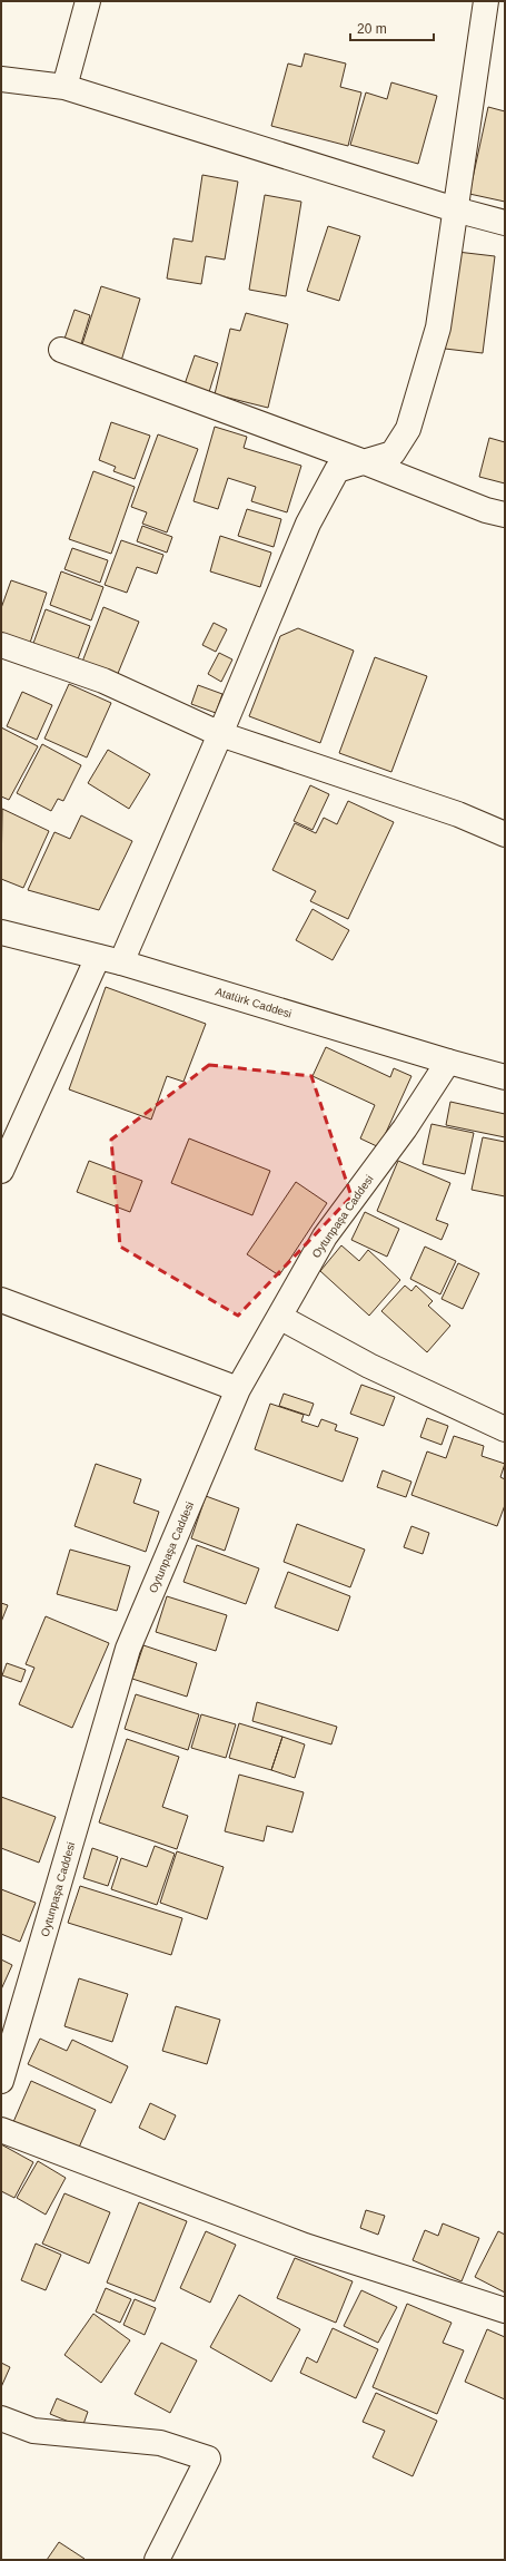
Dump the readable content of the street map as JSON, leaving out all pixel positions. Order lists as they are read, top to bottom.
{
  "streets": {
    "street": ["Atatürk Caddesi", "Oytunpaşa Caddesi"]
  },
  "crossings": [
    ["Atatürk Caddesi", "Oytunpaşa Caddesi"]
  ],
  "scale_bar": "20 m"
}
